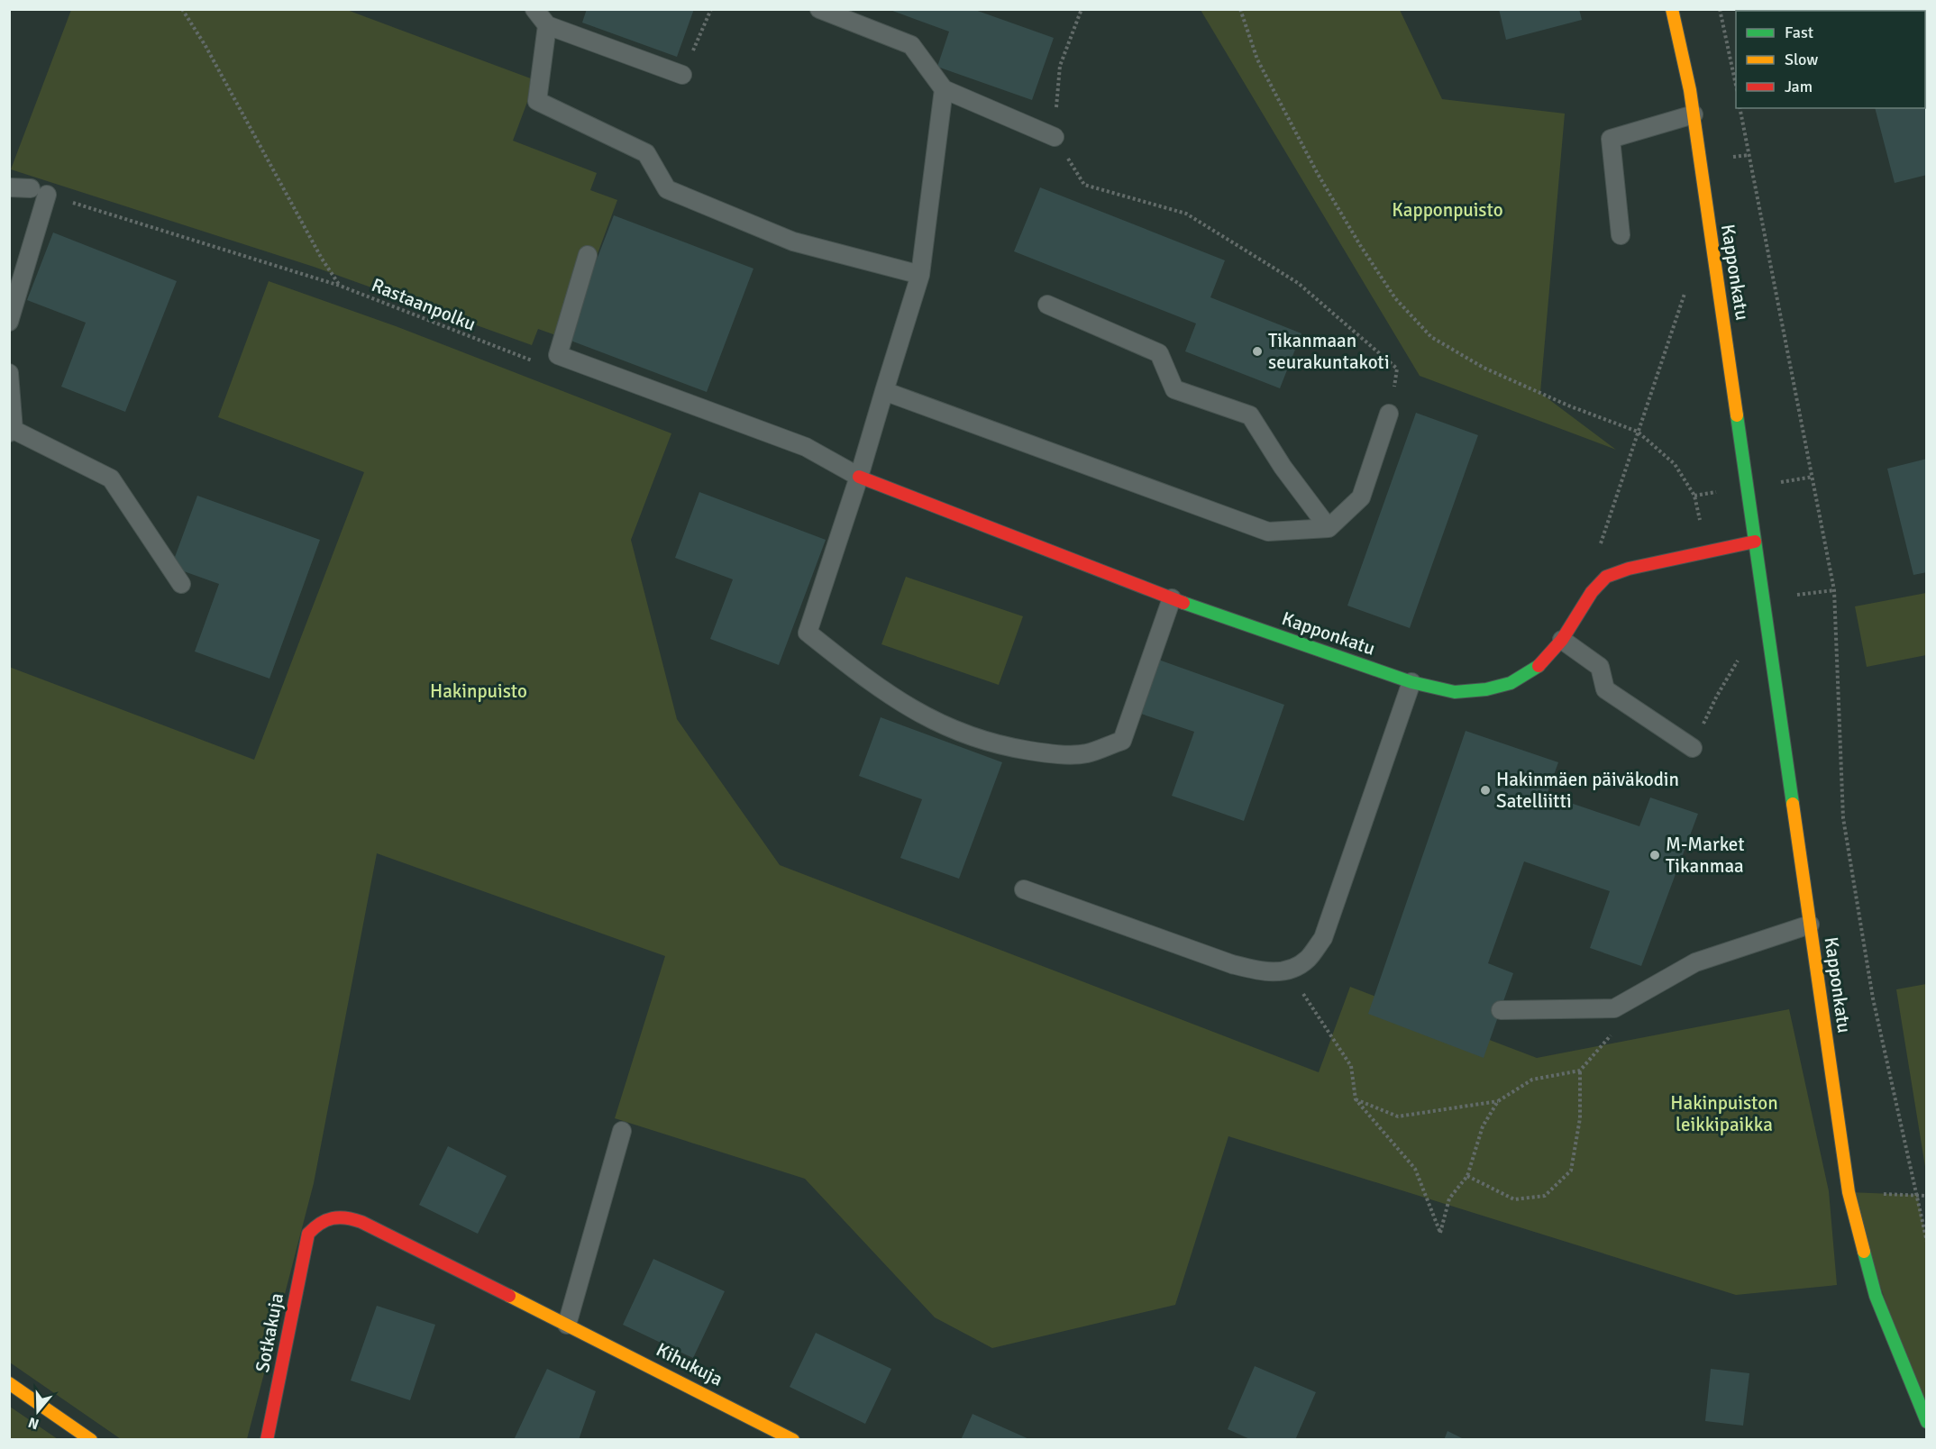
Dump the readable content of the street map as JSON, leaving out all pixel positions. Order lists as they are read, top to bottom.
{
  "streets": {
    "street": ["Kapponkatu", "Sotkakuja", "Kihukuja"],
    "path": ["Rastaanpolku"]
  },
  "crossings": [
    ["Sotkakuja", "Kihukuja"]
  ],
  "parks": ["Kapponpuisto", "Hakinpuisto", "Hakinpuiston leikkipaikka"],
  "places": ["Tikanmaan seurakuntakoti", "Hakinmäen päiväkodin Satelliitti", "M-Market Tikanmaa"],
  "legend": ["Fast", "Slow", "Jam"],
  "north": "bottom"
}
